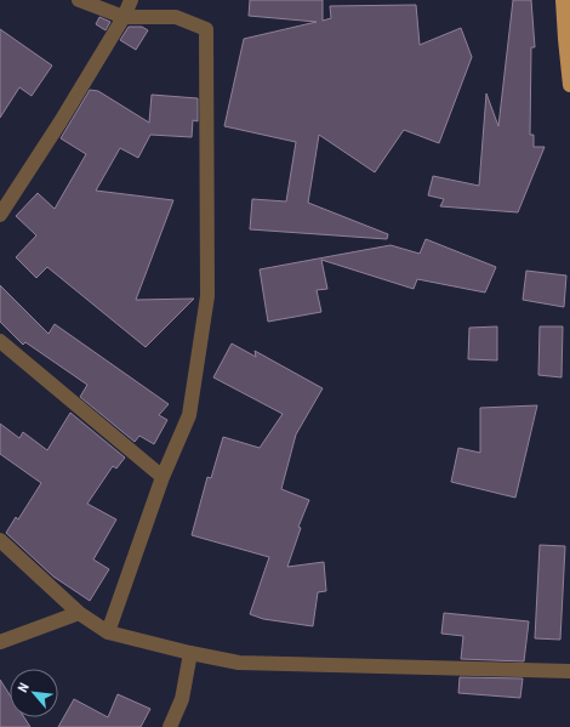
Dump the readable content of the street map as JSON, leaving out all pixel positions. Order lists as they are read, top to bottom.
{
  "north": "top left"
}
